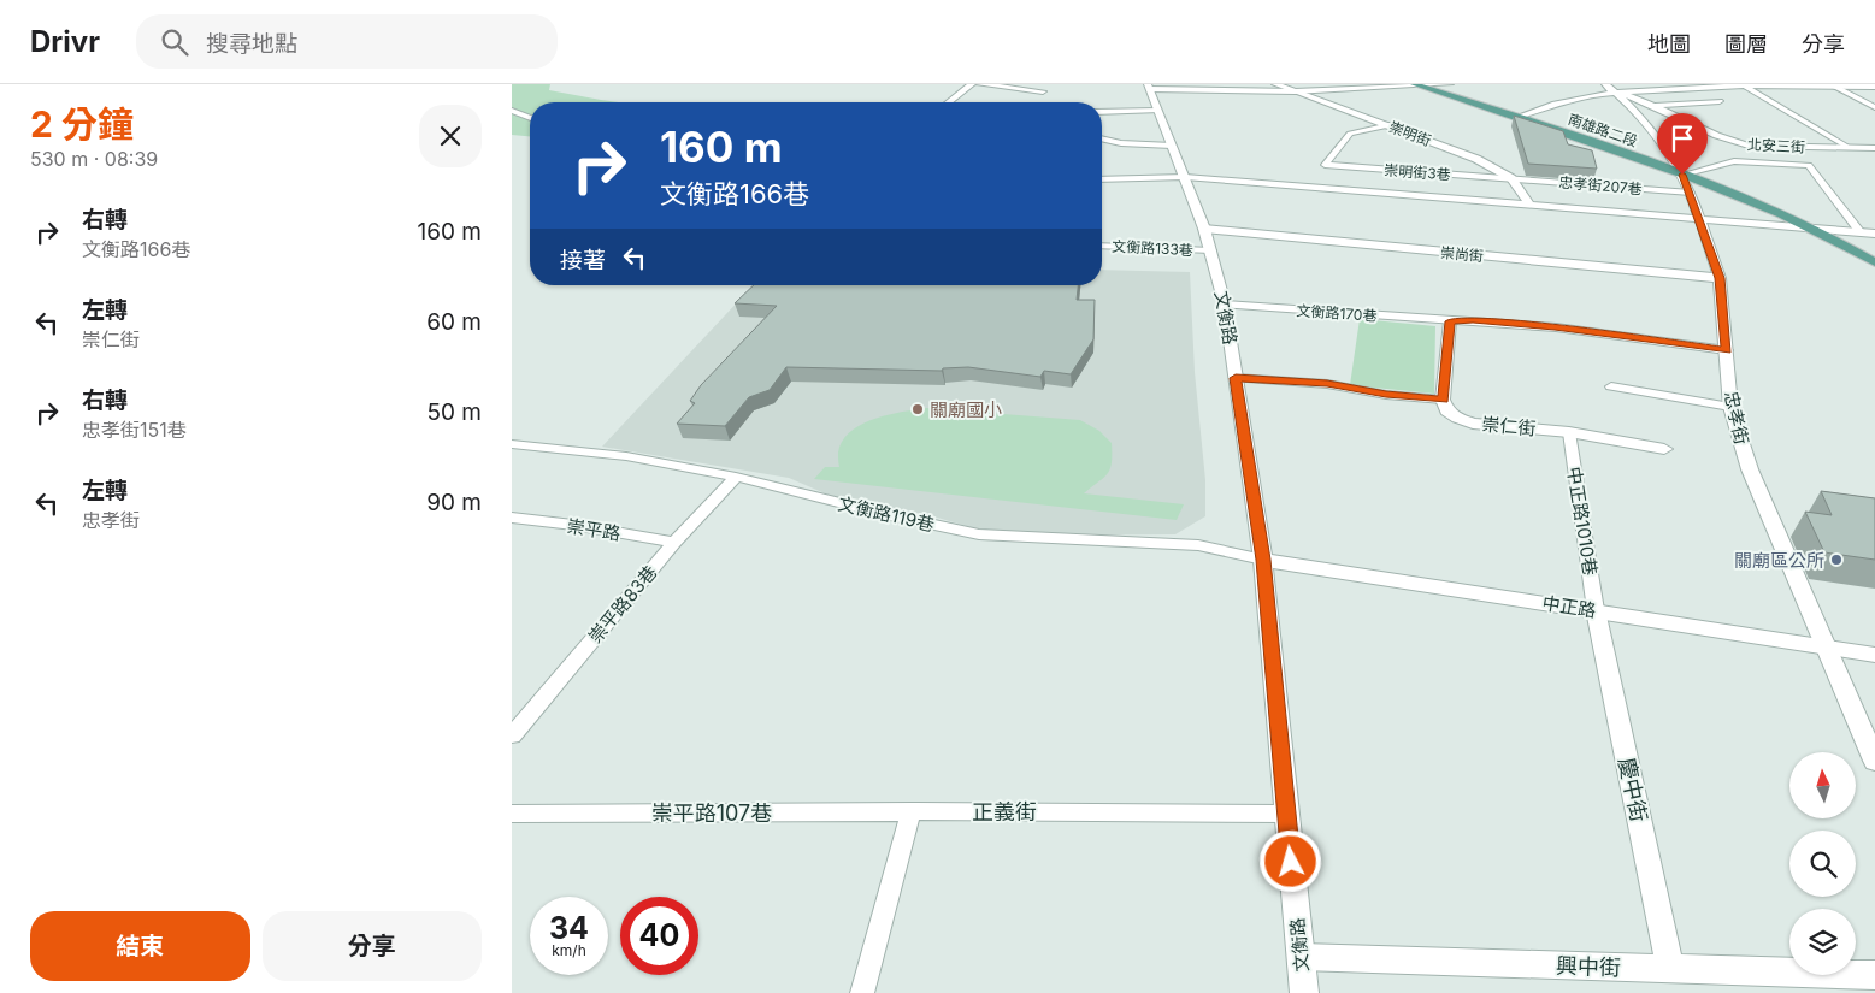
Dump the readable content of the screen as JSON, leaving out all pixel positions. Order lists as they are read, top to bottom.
{
  "streets": {
    "main road": ["南雄路二段"],
    "street": [
      "崇明街",
      "北安三街",
      "崇尚街",
      "文衡路",
      "忠孝街",
      "崇仁街",
      "中正路",
      "慶中街",
      "興中街"
    ],
    "lane": [
      "崇明街3巷",
      "忠孝街207巷",
      "文衡路133巷",
      "文衡路170巷",
      "文衡路119巷",
      "中正路1010巷",
      "崇平路",
      "崇平路83巷",
      "正義街",
      "崇平路107巷"
    ]
  },
  "crossings": [
    ["南雄路二段", "忠孝街"],
    ["崇明街", "崇明街3巷"],
    ["崇明街", "忠孝街207巷"],
    ["北安三街", "忠孝街"],
    ["崇明街3巷", "忠孝街207巷"],
    ["忠孝街207巷", "忠孝街"],
    ["文衡路133巷", "文衡路"],
    ["崇尚街", "文衡路"],
    ["崇尚街", "忠孝街"],
    ["文衡路170巷", "文衡路"],
    ["文衡路170巷", "忠孝街"],
    ["文衡路", "文衡路119巷"],
    ["文衡路", "中正路"],
    ["文衡路", "正義街"],
    ["文衡路", "興中街"],
    ["忠孝街", "中正路"],
    ["崇仁街", "中正路1010巷"],
    ["文衡路119巷", "崇平路83巷"],
    ["文衡路119巷", "中正路"],
    ["中正路1010巷", "中正路"],
    ["中正路1010巷", "慶中街"],
    ["崇平路", "崇平路83巷"],
    ["中正路", "慶中街"],
    ["慶中街", "興中街"],
    ["正義街", "崇平路107巷"]
  ],
  "places": ["關廟國小", "關廟區公所"],
  "north": "top",
  "page": {
    "header": "Drivr",
    "search": "搜尋地點",
    "nav": ["地圖", "圖層", "分享"],
    "heading": ["2 分鐘", "530 m · 08:39"],
    "turn": ["160 m", "文衡路166巷"],
    "list": [
      {
        "name": "右轉",
        "note": "文衡路166巷",
        "value": "160 m"
      },
      {
        "name": "左轉",
        "note": "崇仁街",
        "value": "60 m"
      },
      {
        "name": "右轉",
        "note": "忠孝街151巷",
        "value": "50 m"
      },
      {
        "name": "左轉",
        "note": "忠孝街",
        "value": "90 m"
      }
    ],
    "then": "接著",
    "speed": "34 km/h",
    "limit": "40",
    "buttons": ["結束", "分享"]
  }
}
